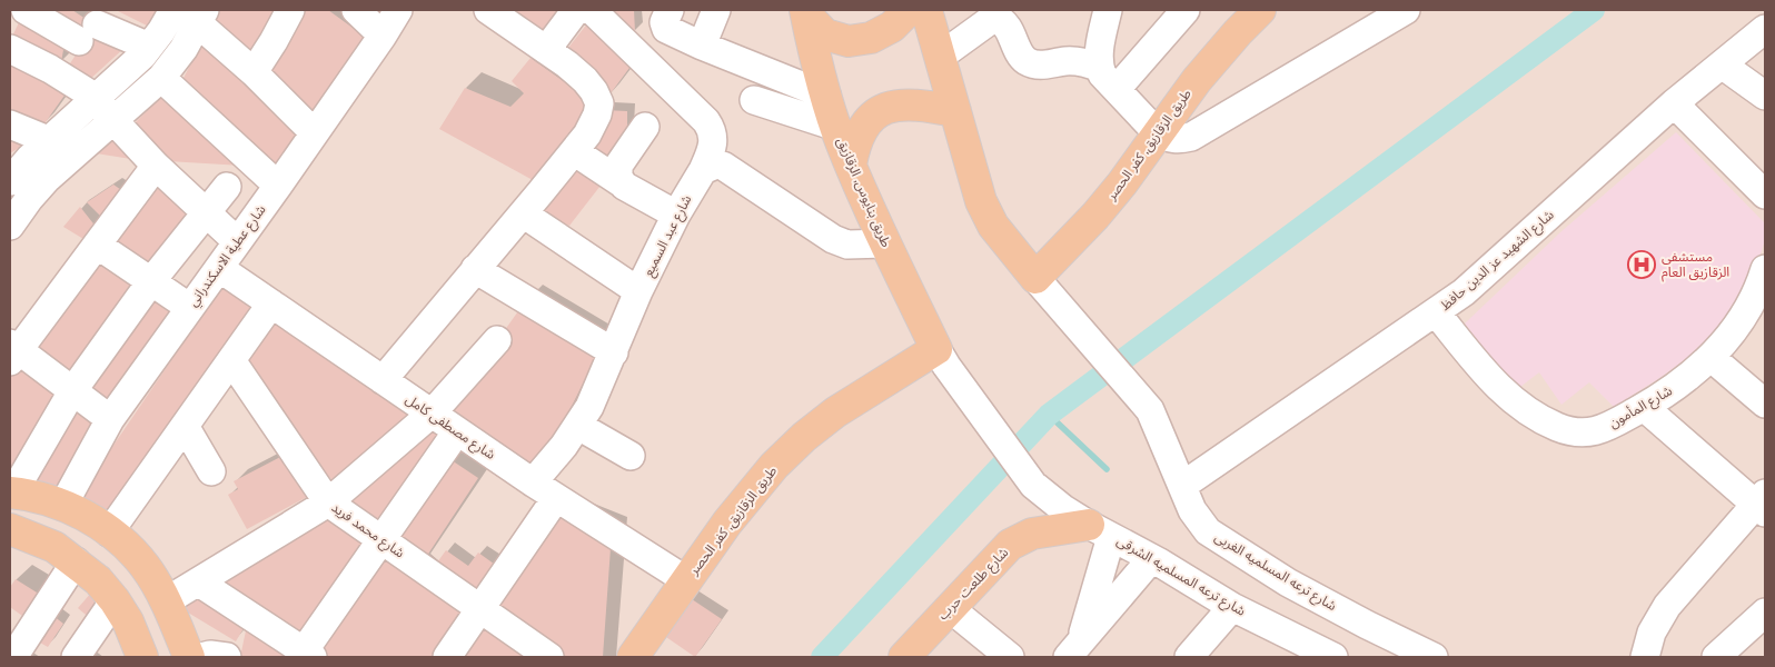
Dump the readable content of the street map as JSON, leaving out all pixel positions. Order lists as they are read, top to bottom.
{
  "streets": {
    "main road": ["طريق الزقازيق, كفر الحصر", "طريق بنايوس, الزقازيق", "شارع طلعت حرب"],
    "street": [
      "شارع عبد السميع",
      "شارع عطية الاسكندراني",
      "شارع الشهيد عز الدين حافظ",
      "شارع المأمون",
      "شارع مصطفى كامل",
      "شارع محمد فريد",
      "شارع ترعه المسلميه الغربى",
      "شارع ترعه المسلميه الشرقى"
    ]
  },
  "crossings": [
    ["طريق الزقازيق, كفر الحصر", "طريق بنايوس, الزقازيق"],
    ["طريق الزقازيق, كفر الحصر", "شارع مصطفى كامل"],
    ["طريق الزقازيق, كفر الحصر", "شارع ترعه المسلميه الغربى"],
    ["طريق الزقازيق, كفر الحصر", "شارع ترعه المسلميه الشرقى"],
    ["طريق بنايوس, الزقازيق", "شارع ترعه المسلميه الشرقى"],
    ["شارع عبد السميع", "شارع مصطفى كامل"],
    ["شارع عطية الاسكندراني", "شارع مصطفى كامل"],
    ["شارع الشهيد عز الدين حافظ", "شارع المأمون"],
    ["شارع الشهيد عز الدين حافظ", "شارع ترعه المسلميه الغربى"],
    ["شارع ترعه المسلميه الشرقى", "شارع طلعت حرب"]
  ],
  "places": {
    "hospital": ["مستشفى الزقازيق العام"]
  }
}
